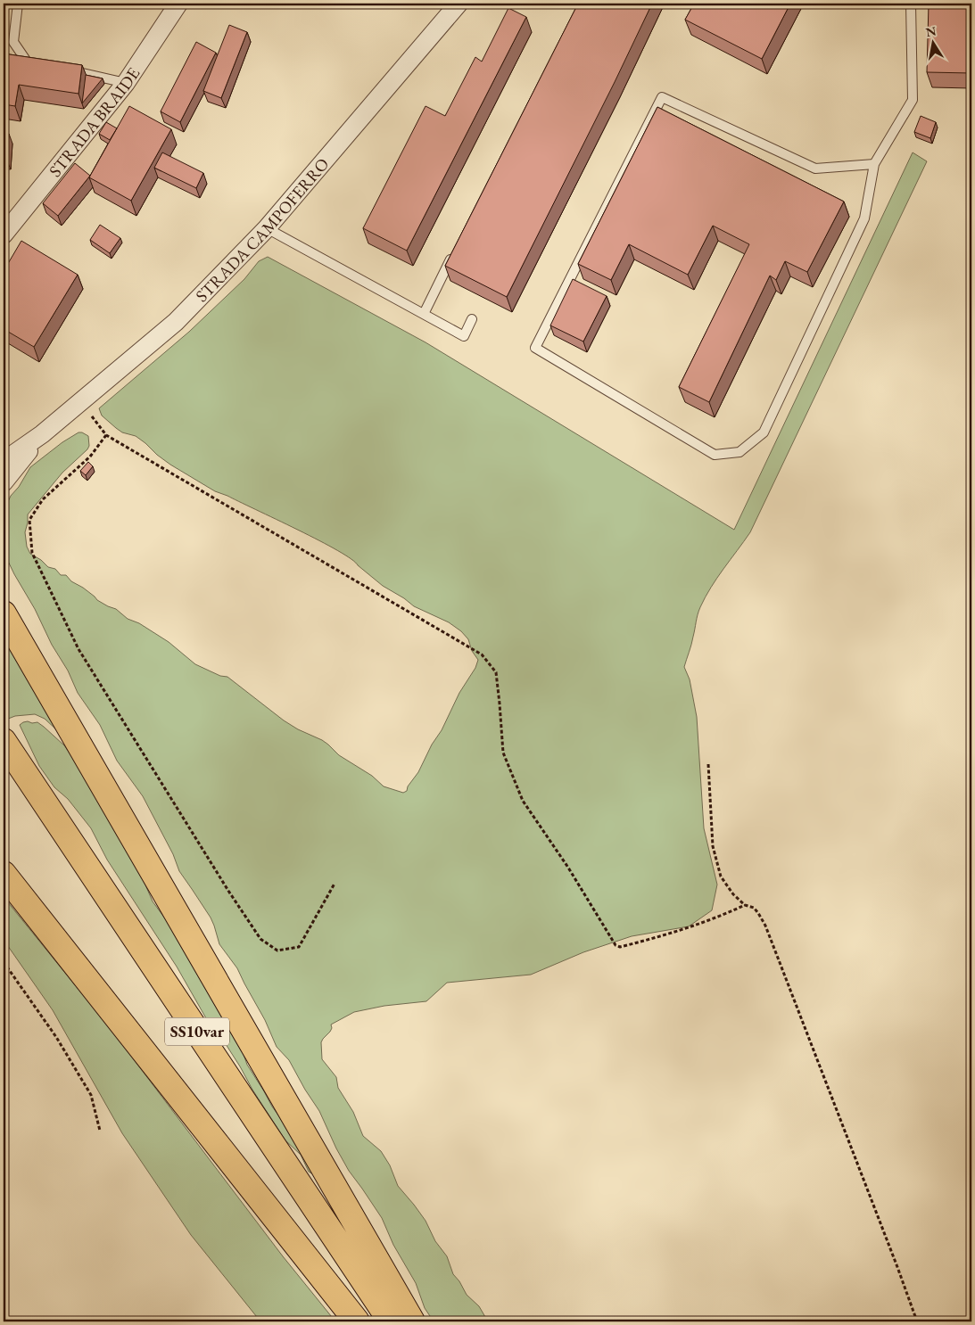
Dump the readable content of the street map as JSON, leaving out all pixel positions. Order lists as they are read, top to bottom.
{
  "streets": {
    "highway": ["SS10var"],
    "street": ["STRADA BRAIDE", "STRADA CAMPOFERRO"]
  },
  "north": "top"
}
